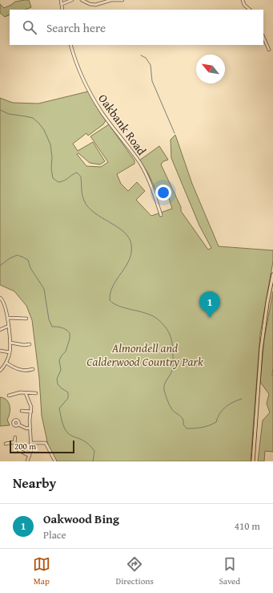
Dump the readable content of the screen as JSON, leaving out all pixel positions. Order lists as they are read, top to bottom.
{
  "streets": {
    "street": ["Oakbank Road"]
  },
  "parks": ["Almondell and Calderwood Country Park"],
  "scale_bar": "200 m",
  "north": "top left",
  "page": {
    "search": "Search here",
    "pins": "1",
    "scale": "200 m",
    "heading": "Nearby",
    "list": [
      {
        "mark": "1",
        "name": "Oakwood Bing",
        "note": "Place",
        "value": "410 m"
      }
    ],
    "nav": ["Map", "Directions", "Saved"]
  }
}
